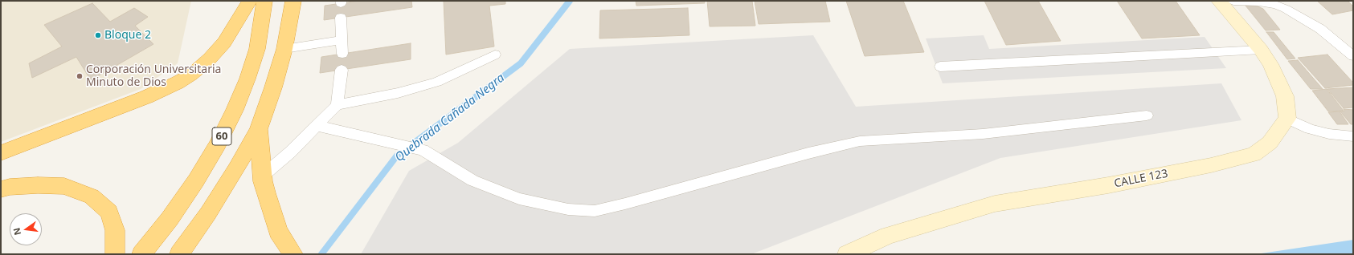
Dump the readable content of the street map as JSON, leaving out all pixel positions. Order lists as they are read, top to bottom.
{
  "streets": {
    "highway": ["60"],
    "main road": ["CALLE 123"]
  },
  "water": ["Quebrada Cañada Negra"],
  "places": ["Bloque 2", "Corporación Universitaria Minuto de Dios"],
  "north": "left"
}
